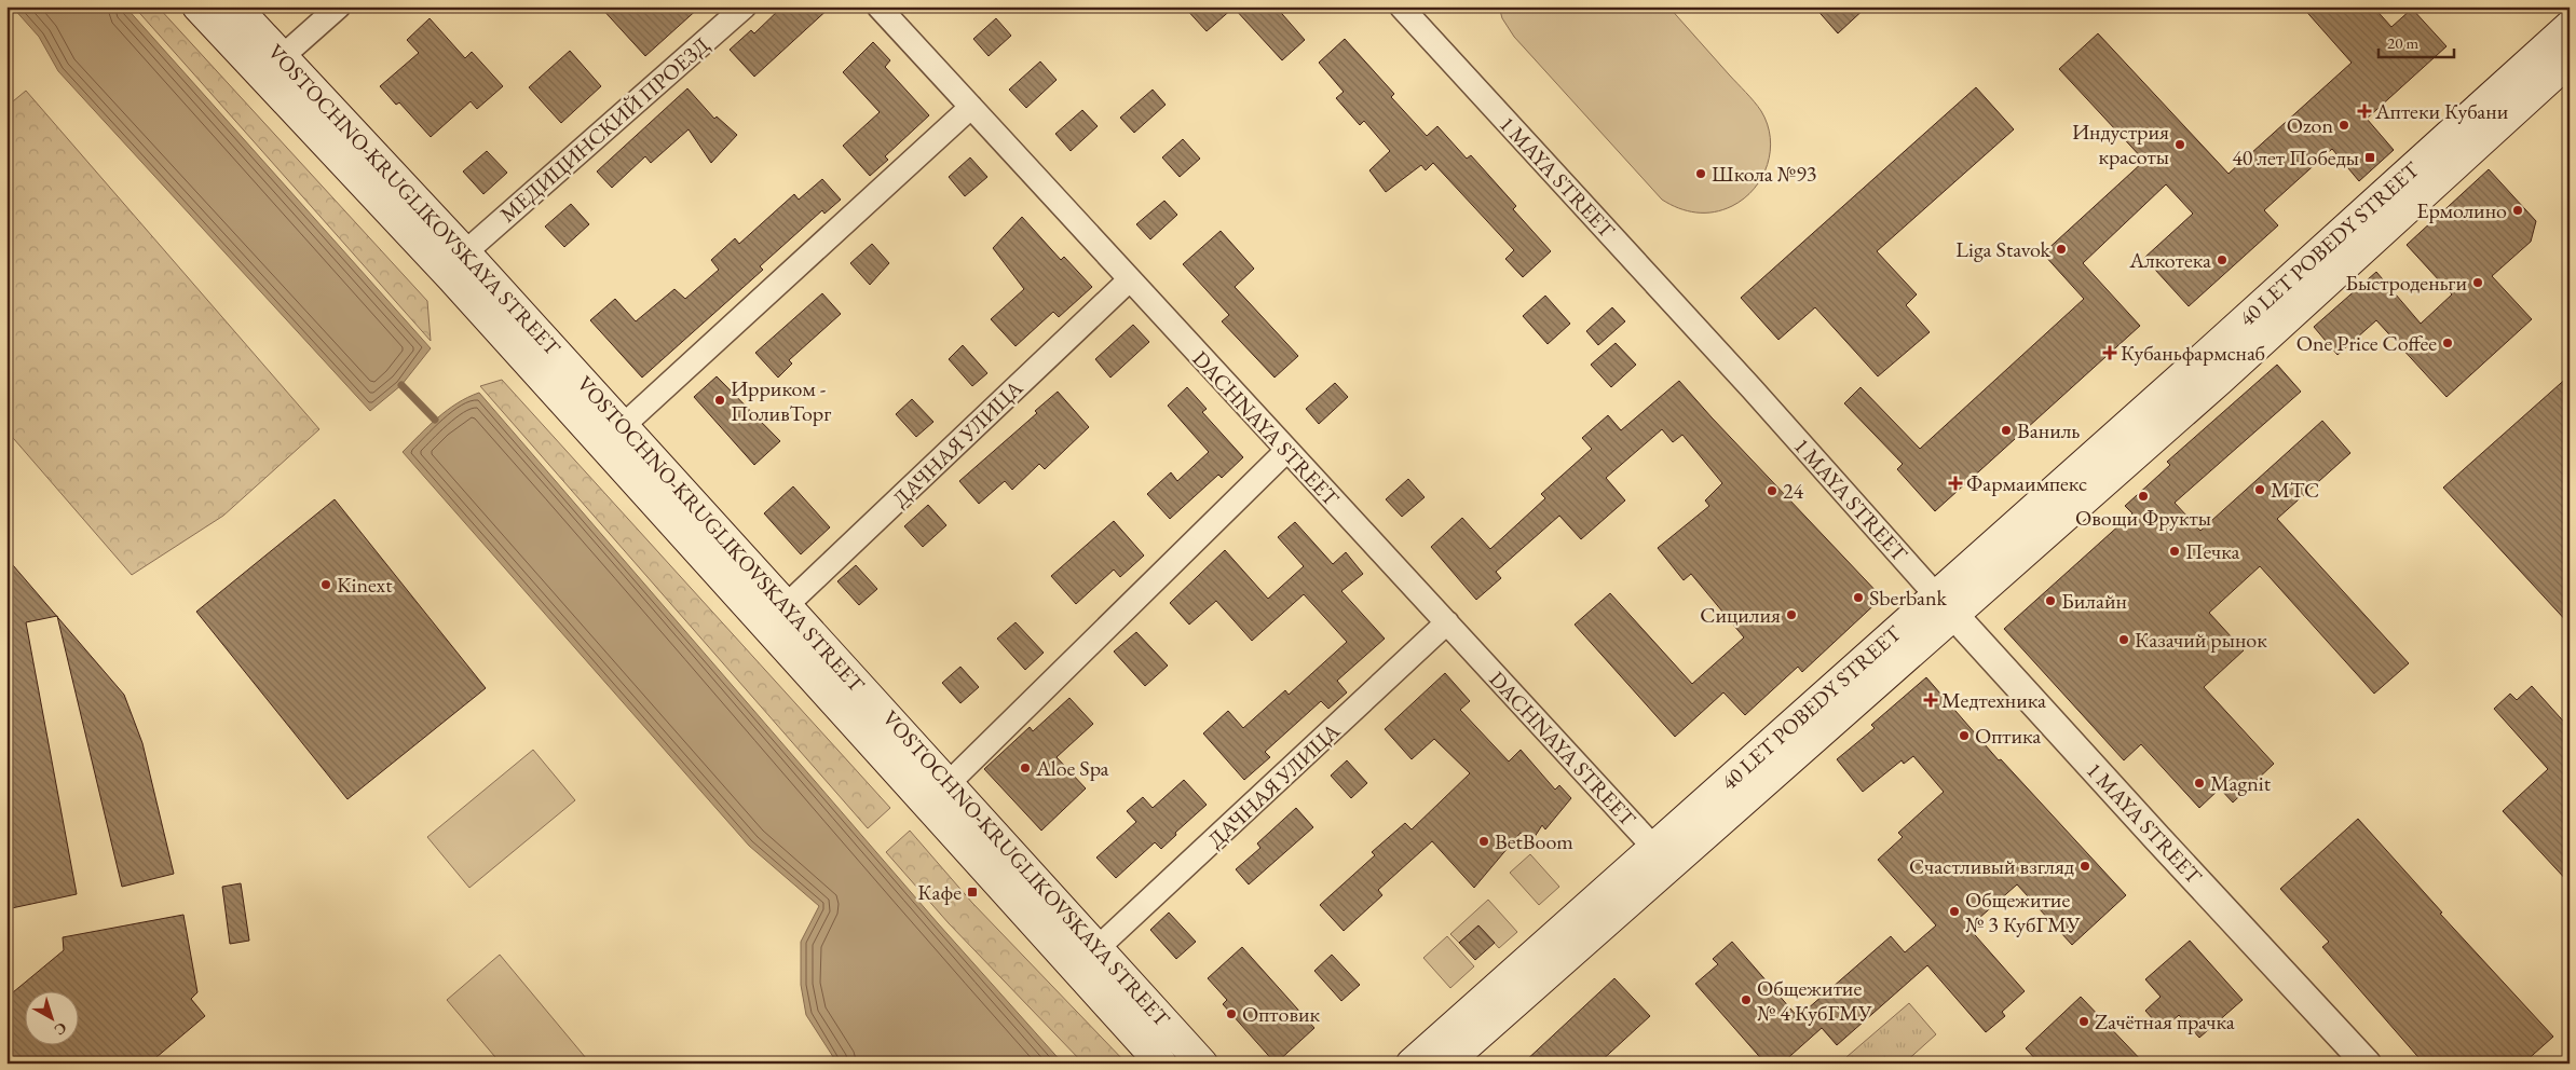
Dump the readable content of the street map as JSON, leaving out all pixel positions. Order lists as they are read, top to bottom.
{
  "streets": {
    "main road": ["VOSTOCHNO-KRUGLIKOVSKAYA STREET", "40 LET POBEDY STREET"],
    "street": [
      "МЕДИЦИНСКИЙ ПРОЕЗД",
      "1 MAYA STREET",
      "DACHNAYA STREET",
      "ДАЧНАЯ УЛИЦА"
    ]
  },
  "crossings": [
    ["МЕДИЦИНСКИЙ ПРОЕЗД", "VOSTOCHNO-KRUGLIKOVSKAYA STREET"],
    ["1 MAYA STREET", "40 LET POBEDY STREET"],
    ["VOSTOCHNO-KRUGLIKOVSKAYA STREET", "ДАЧНАЯ УЛИЦА"],
    ["DACHNAYA STREET", "ДАЧНАЯ УЛИЦА"]
  ],
  "places": {
    "health": [
      "Аптеки Кубани",
      "Кубаньфармснаб",
      "Фармаимпекс",
      "Медтехника"
    ],
    "other": [
      "Ozon",
      "Индустрия красоты",
      "Школа №93",
      "Ермолино",
      "Liga Stavok",
      "Алкотека",
      "Быстроденьги",
      "One Price Coffee",
      "Ирриком - ПоливТорг",
      "Ваниль",
      "МТС",
      "24",
      "Овощи Фрукты",
      "Печка",
      "Kinext",
      "Sberbank",
      "Билайн",
      "Сицилия",
      "Казачий рынок",
      "Оптика",
      "Aloe Spa",
      "Magnit",
      "BetBoom",
      "Счастливый взгляд",
      "Общежитие № 3 КубГМУ",
      "Общежитие № 4 КубГМУ",
      "Оптовик",
      "Zачётная прачка"
    ],
    "transit": ["40 лет Победы", "Кафе"]
  },
  "scale_bar": "20 m",
  "north": "bottom right"
}
